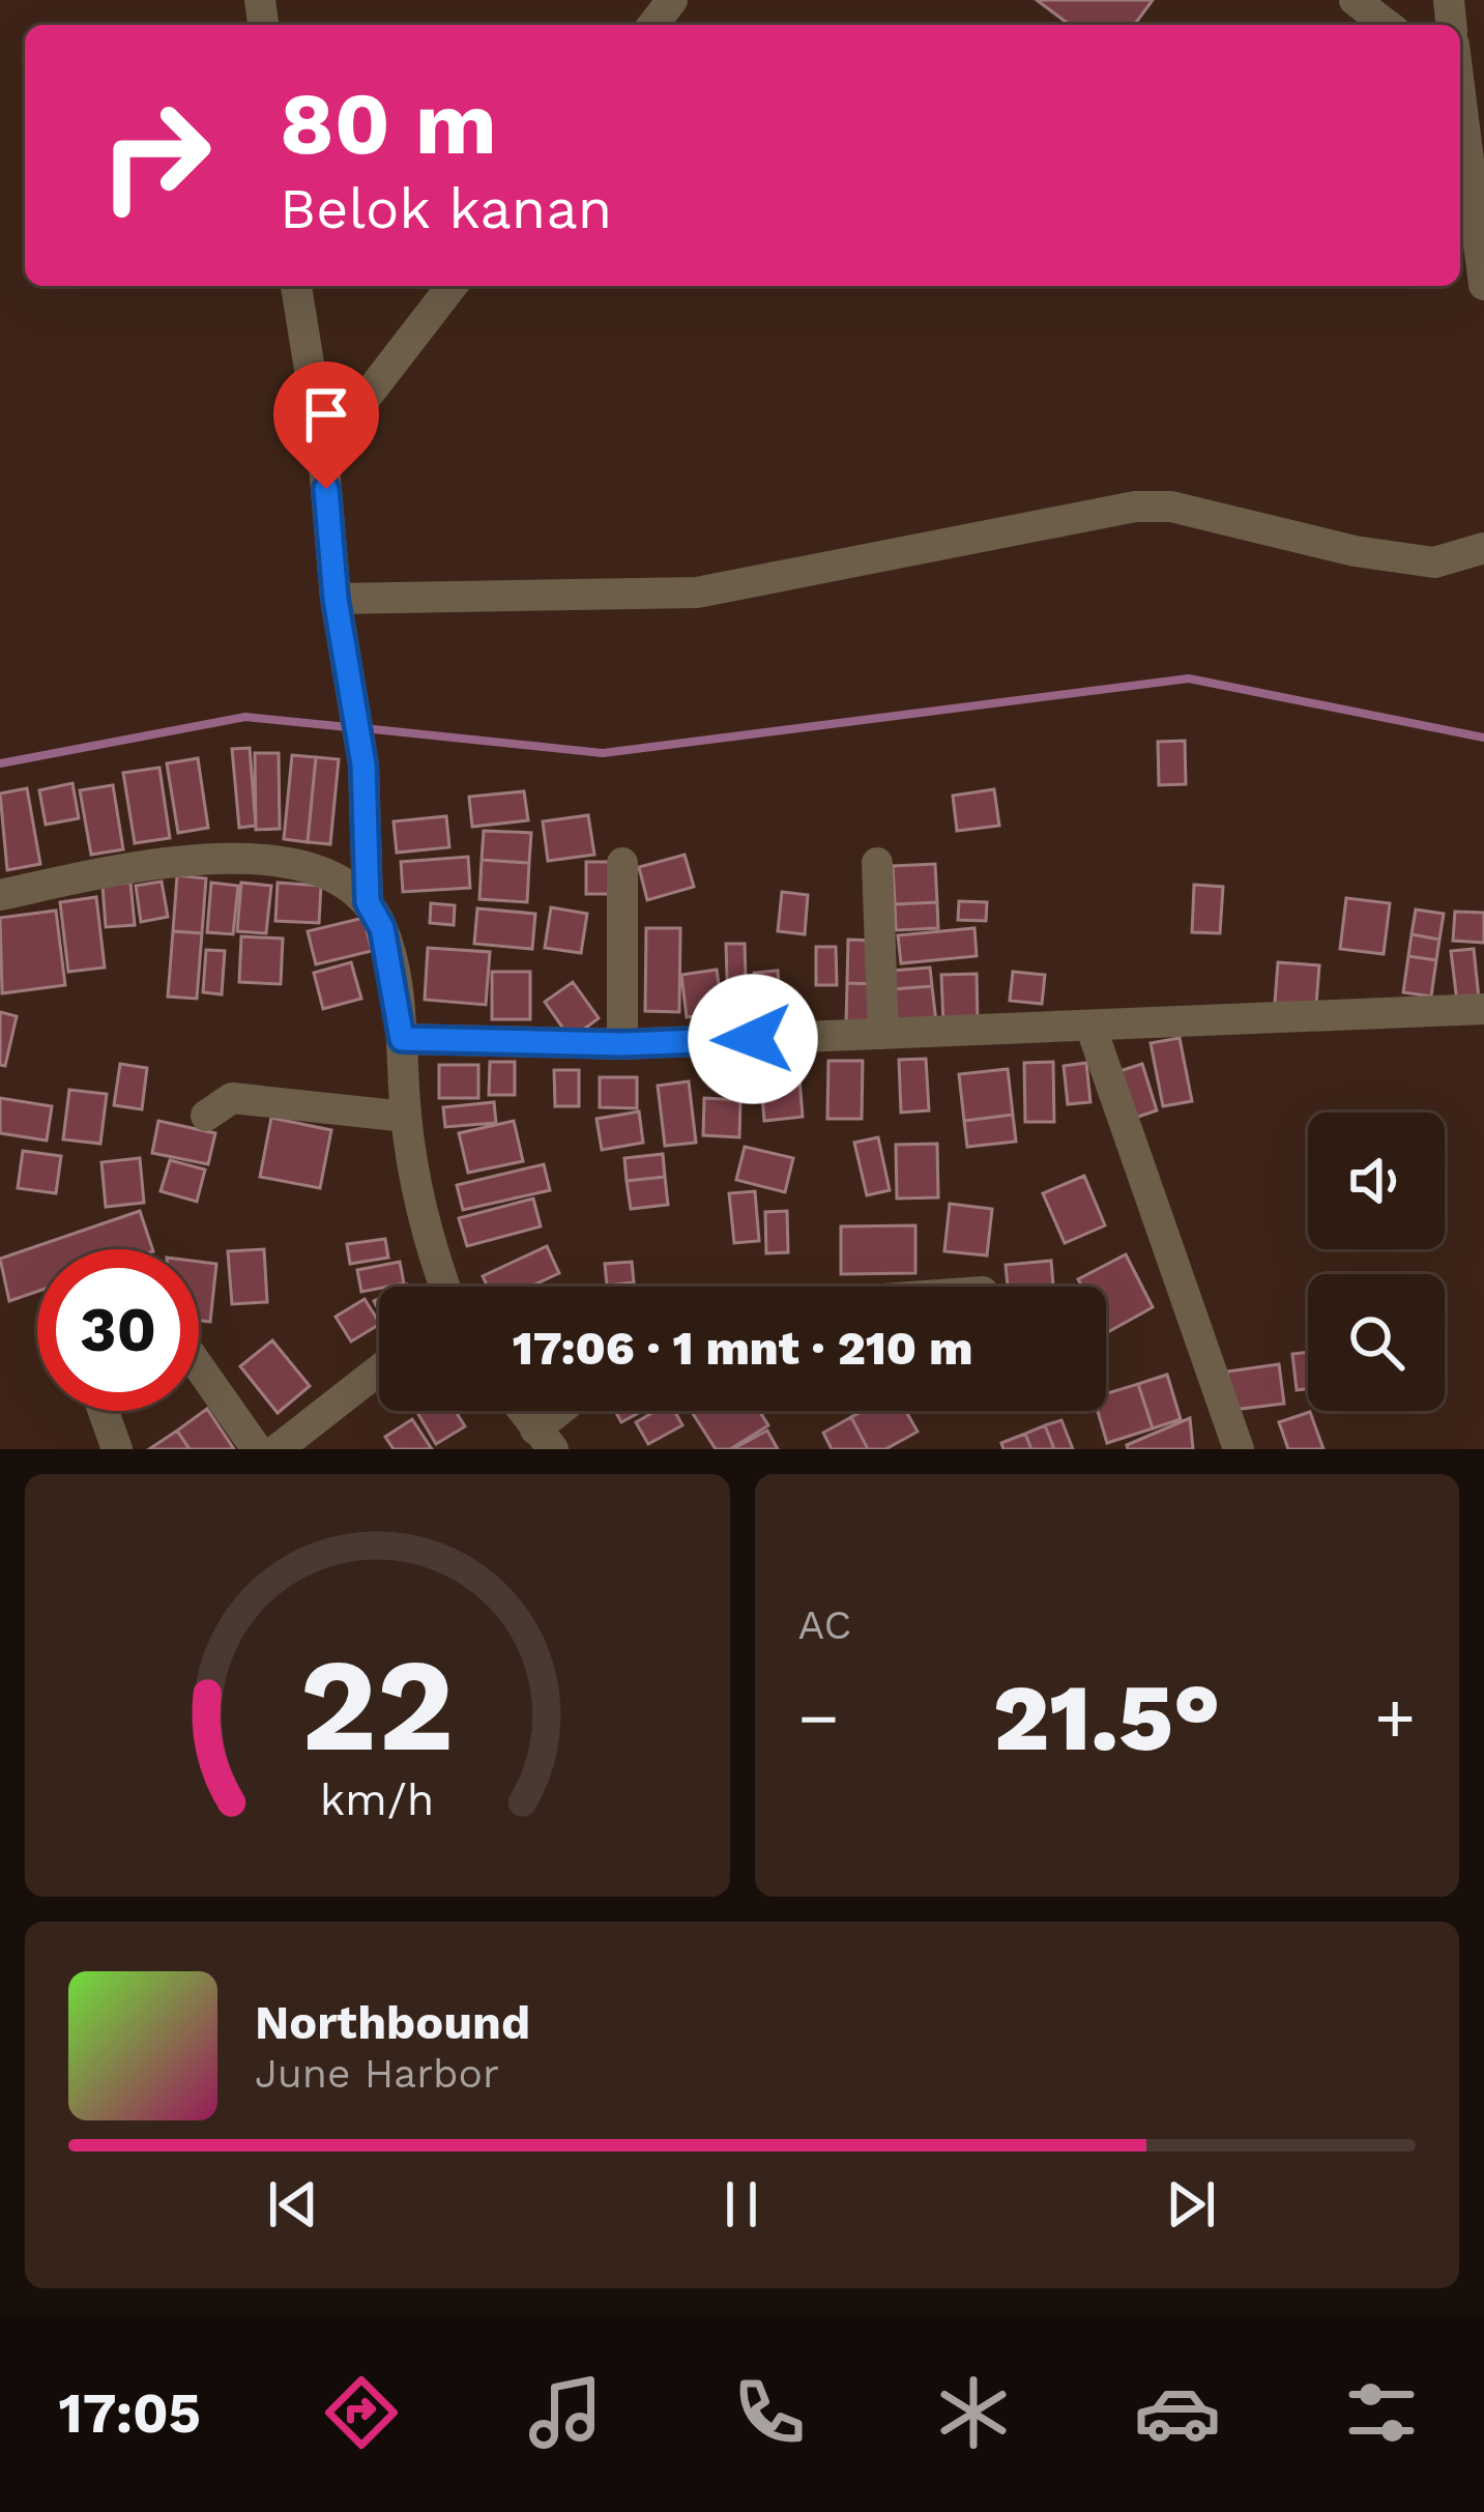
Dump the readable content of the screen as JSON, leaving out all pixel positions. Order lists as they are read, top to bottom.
{
  "page": {
    "turn": ["80 m", "Belok kanan"],
    "limit": "30",
    "trip": "17:06 · 1 mnt · 210 m",
    "tile": "AC",
    "heat": ["−", "21.5°", "+"],
    "song": ["Northbound", "June Harbor"],
    "tabs": "17:05",
    "gauge": ["22", "km/h"]
  }
}
